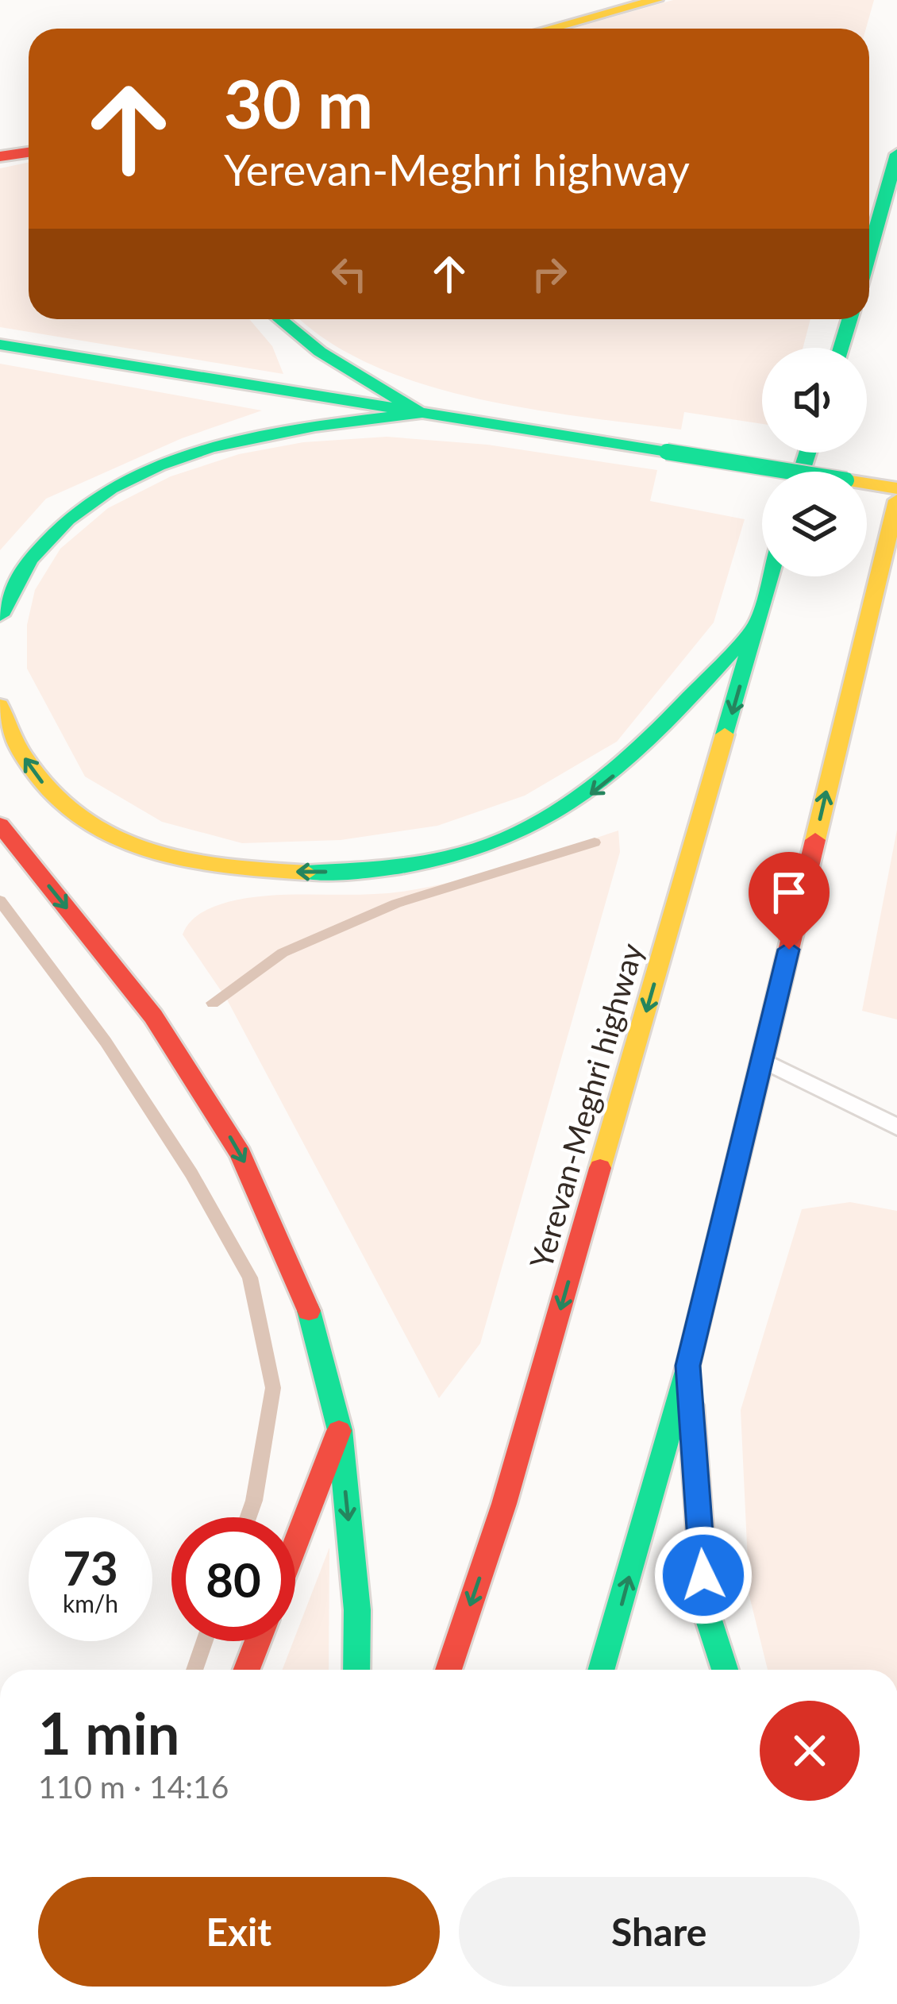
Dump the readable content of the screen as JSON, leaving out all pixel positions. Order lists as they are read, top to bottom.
{
  "streets": {
    "main road": ["Yerevan-Meghri highway"]
  },
  "page": {
    "turn": ["30 m", "Yerevan-Meghri highway"],
    "speed": "73 km/h",
    "limit": "80",
    "heading": ["1 min", "110 m · 14:16"],
    "buttons": ["Exit", "Share"]
  }
}
